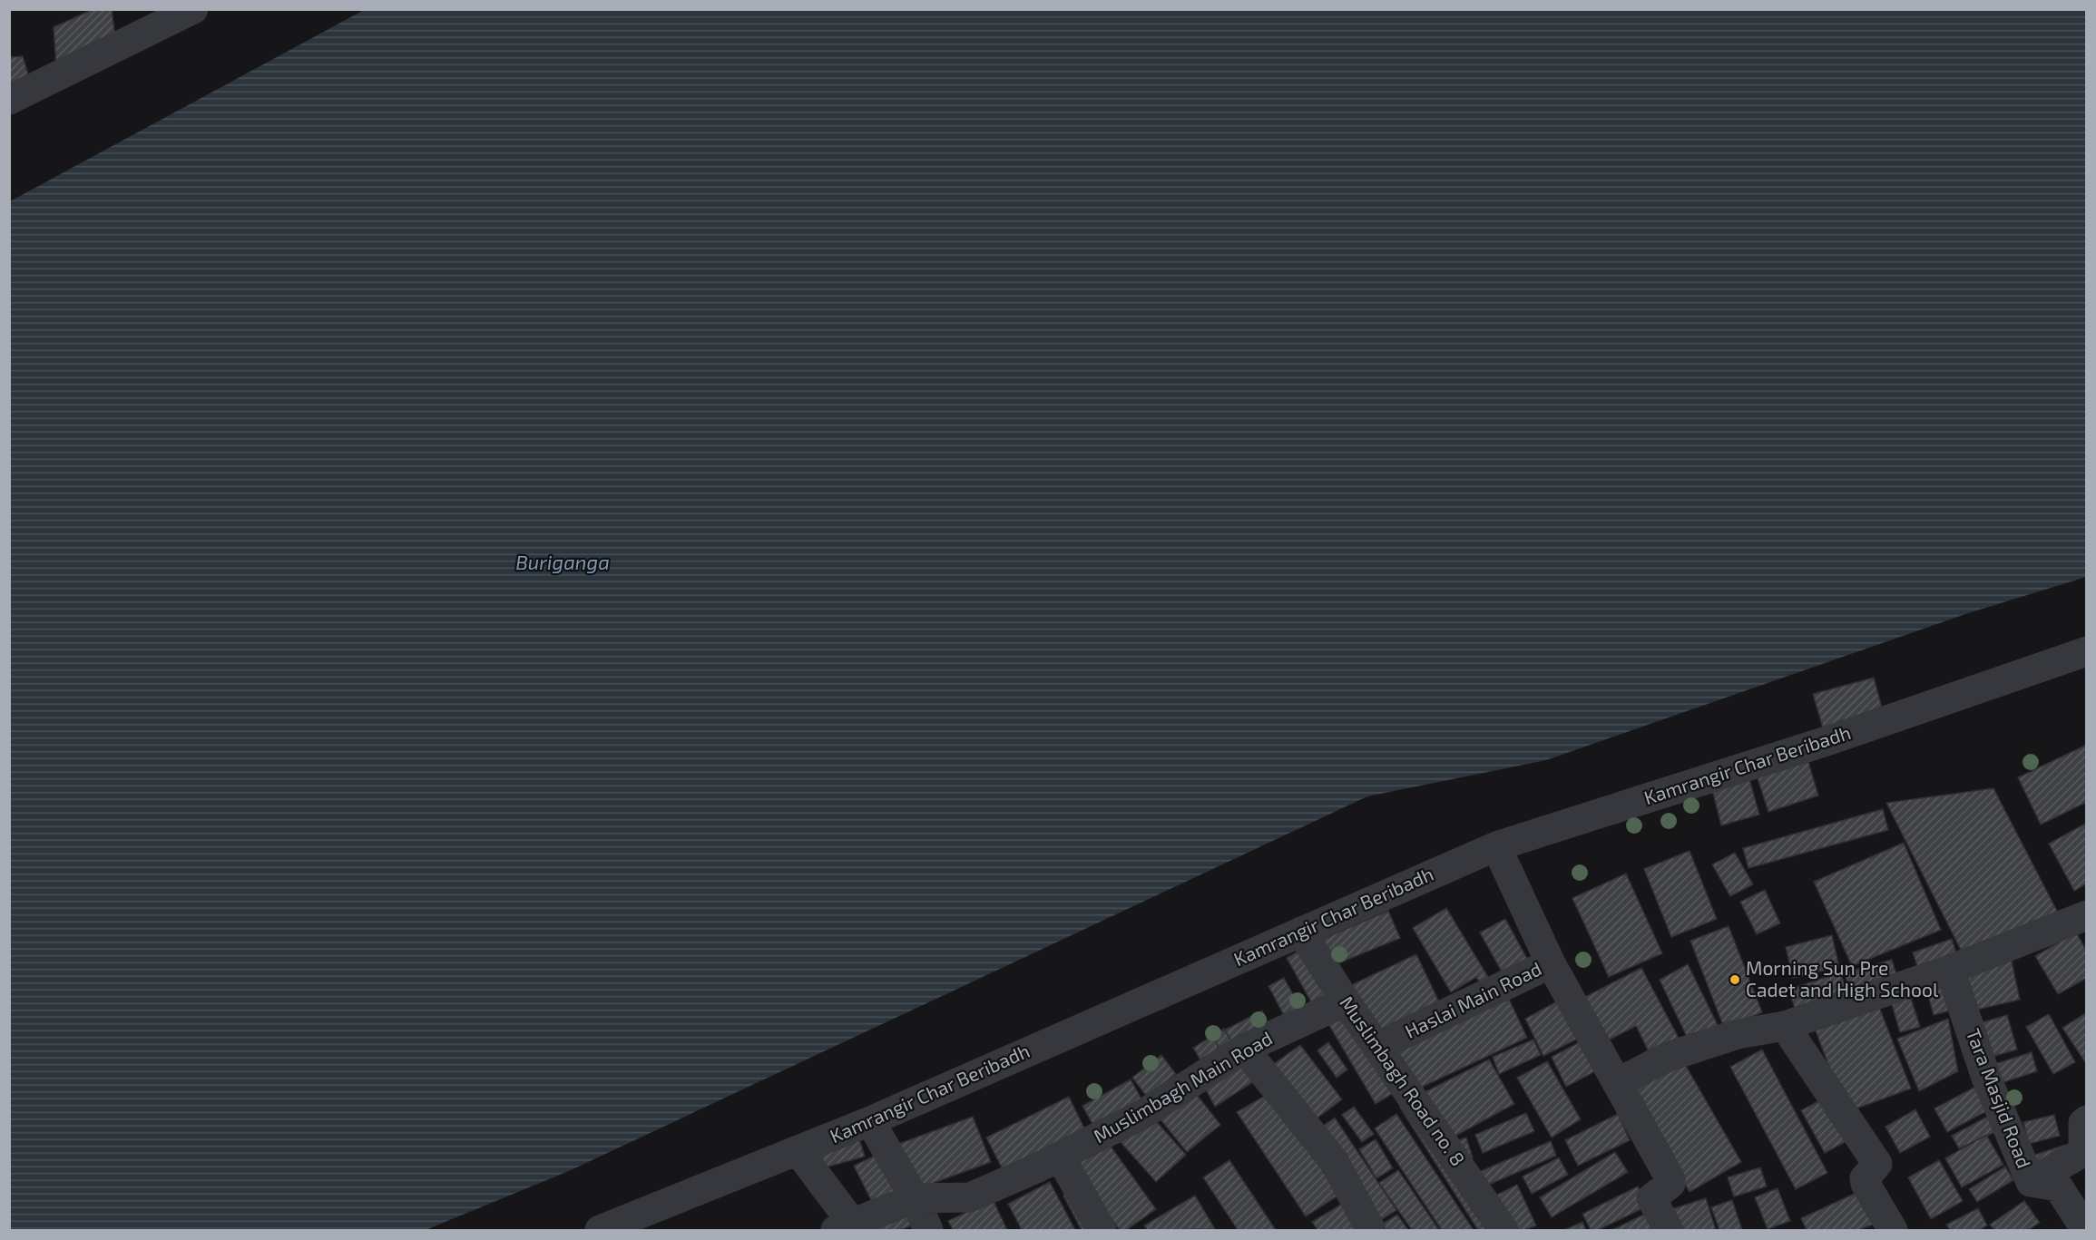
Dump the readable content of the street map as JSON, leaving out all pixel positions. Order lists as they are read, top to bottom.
{
  "streets": {
    "street": [
      "Kamrangir Char Beribadh",
      "Haslai Main Road",
      "Muslimbagh Road no. 8",
      "Muslimbagh Main Road",
      "Tara Masjid Road"
    ]
  },
  "crossings": [
    ["Kamrangir Char Beribadh", "Muslimbagh Road no. 8"],
    ["Haslai Main Road", "Muslimbagh Road no. 8"],
    ["Muslimbagh Road no. 8", "Muslimbagh Main Road"]
  ],
  "water": ["Buriganga"],
  "places": ["Morning Sun Pre Cadet and High School"]
}
